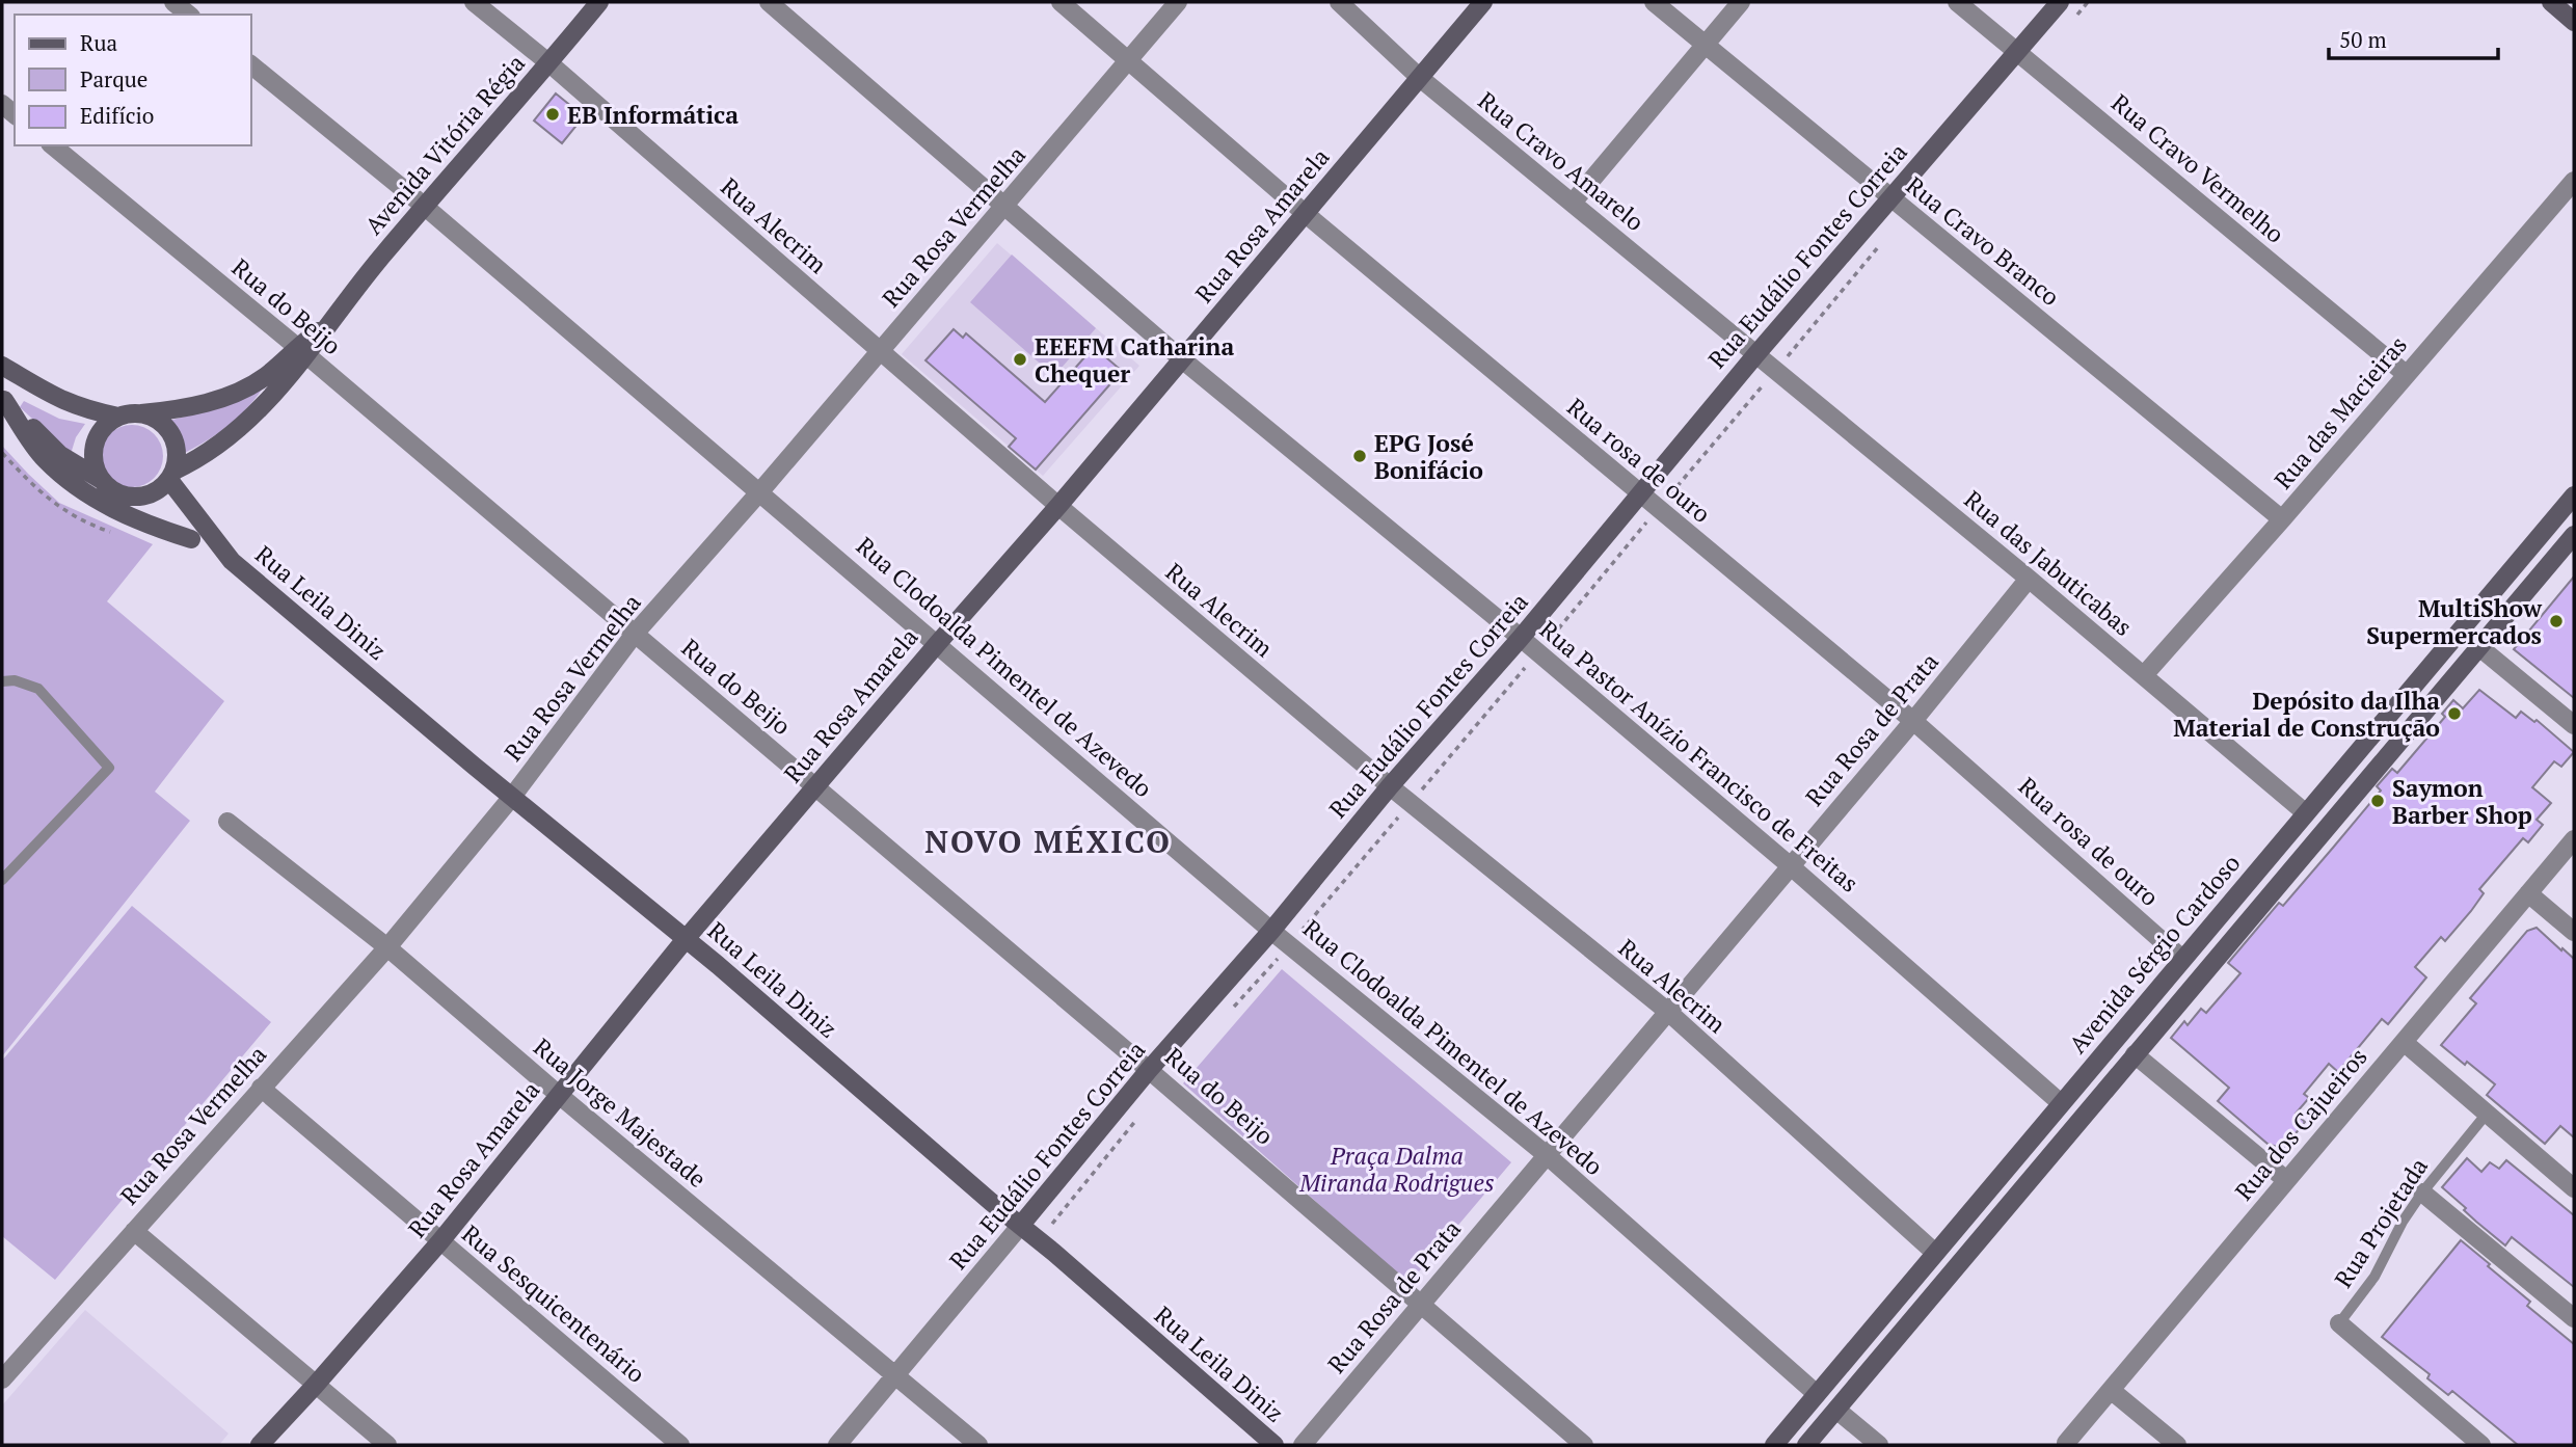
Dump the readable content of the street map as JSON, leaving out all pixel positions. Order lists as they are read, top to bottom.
{
  "streets": {
    "street": [
      "Avenida Vitória Régia",
      "Rua Cravo Amarelo",
      "Rua Cravo Vermelho",
      "Rua Alecrim",
      "Rua Rosa Amarela",
      "Rua Rosa Vermelha",
      "Rua Cravo Branco",
      "Rua Eudálio Fontes Correia",
      "Rua do Beijo",
      "Rua das Macieiras",
      "Rua rosa de ouro",
      "Rua das Jabuticabas",
      "Rua Leila Diniz",
      "Rua Clodoalda Pimentel de Azevedo",
      "Rua Rosa de Prata",
      "Rua Pastor Anízio Francisco de Freitas",
      "Avenida Sérgio Cardoso",
      "Rua Jorge Majestade",
      "Rua dos Cajueiros",
      "Rua Sesquicentenário"
    ],
    "lane": ["Rua Projetada"]
  },
  "crossings": [
    ["Avenida Vitória Régia", "Rua Alecrim"],
    ["Avenida Vitória Régia", "Rua do Beijo"],
    ["Avenida Vitória Régia", "Rua Leila Diniz"],
    ["Avenida Vitória Régia", "Rua Clodoalda Pimentel de Azevedo"],
    ["Rua Cravo Amarelo", "Rua Rosa Amarela"],
    ["Rua Cravo Amarelo", "Rua Eudálio Fontes Correia"],
    ["Rua Cravo Amarelo", "Rua das Jabuticabas"],
    ["Rua Cravo Vermelho", "Rua Eudálio Fontes Correia"],
    ["Rua Cravo Vermelho", "Rua das Macieiras"],
    ["Rua Alecrim", "Rua Rosa Amarela"],
    ["Rua Alecrim", "Rua Rosa Vermelha"],
    ["Rua Alecrim", "Rua Eudálio Fontes Correia"],
    ["Rua Alecrim", "Rua Rosa de Prata"],
    ["Rua Alecrim", "Avenida Sérgio Cardoso"],
    ["Rua Rosa Amarela", "Rua do Beijo"],
    ["Rua Rosa Amarela", "Rua rosa de ouro"],
    ["Rua Rosa Amarela", "Rua Leila Diniz"],
    ["Rua Rosa Amarela", "Rua Clodoalda Pimentel de Azevedo"],
    ["Rua Rosa Amarela", "Rua Pastor Anízio Francisco de Freitas"],
    ["Rua Rosa Amarela", "Rua Jorge Majestade"],
    ["Rua Rosa Amarela", "Rua Sesquicentenário"],
    ["Rua Rosa Vermelha", "Rua do Beijo"],
    ["Rua Rosa Vermelha", "Rua rosa de ouro"],
    ["Rua Rosa Vermelha", "Rua Leila Diniz"],
    ["Rua Rosa Vermelha", "Rua Clodoalda Pimentel de Azevedo"],
    ["Rua Rosa Vermelha", "Rua Pastor Anízio Francisco de Freitas"],
    ["Rua Rosa Vermelha", "Rua Jorge Majestade"],
    ["Rua Rosa Vermelha", "Rua Sesquicentenário"],
    ["Rua Cravo Branco", "Rua Eudálio Fontes Correia"],
    ["Rua Cravo Branco", "Rua das Macieiras"],
    ["Rua Eudálio Fontes Correia", "Rua do Beijo"],
    ["Rua Eudálio Fontes Correia", "Rua rosa de ouro"],
    ["Rua Eudálio Fontes Correia", "Rua das Jabuticabas"],
    ["Rua Eudálio Fontes Correia", "Rua Leila Diniz"],
    ["Rua Eudálio Fontes Correia", "Rua Clodoalda Pimentel de Azevedo"],
    ["Rua Eudálio Fontes Correia", "Rua Pastor Anízio Francisco de Freitas"],
    ["Rua Eudálio Fontes Correia", "Rua Jorge Majestade"],
    ["Rua do Beijo", "Rua Rosa de Prata"],
    ["Rua das Macieiras", "Rua das Jabuticabas"],
    ["Rua rosa de ouro", "Rua Rosa de Prata"],
    ["Rua rosa de ouro", "Avenida Sérgio Cardoso"],
    ["Rua das Jabuticabas", "Rua Rosa de Prata"],
    ["Rua das Jabuticabas", "Avenida Sérgio Cardoso"],
    ["Rua Clodoalda Pimentel de Azevedo", "Rua Rosa de Prata"],
    ["Rua Clodoalda Pimentel de Azevedo", "Avenida Sérgio Cardoso"],
    ["Rua Rosa de Prata", "Rua Pastor Anízio Francisco de Freitas"],
    ["Rua Pastor Anízio Francisco de Freitas", "Avenida Sérgio Cardoso"]
  ],
  "districts": ["NOVO MÉXICO"],
  "parks": ["Praça Dalma Miranda Rodrigues"],
  "places": [
    "EB Informática",
    "EEEFM Catharina Chequer",
    "EPG José Bonifácio",
    "MultiShow Supermercados",
    "Depósito da Ilha Material de Construção",
    "Saymon Barber Shop"
  ],
  "legend": ["Rua", "Parque", "Edifício"],
  "scale_bar": "50 m"
}
